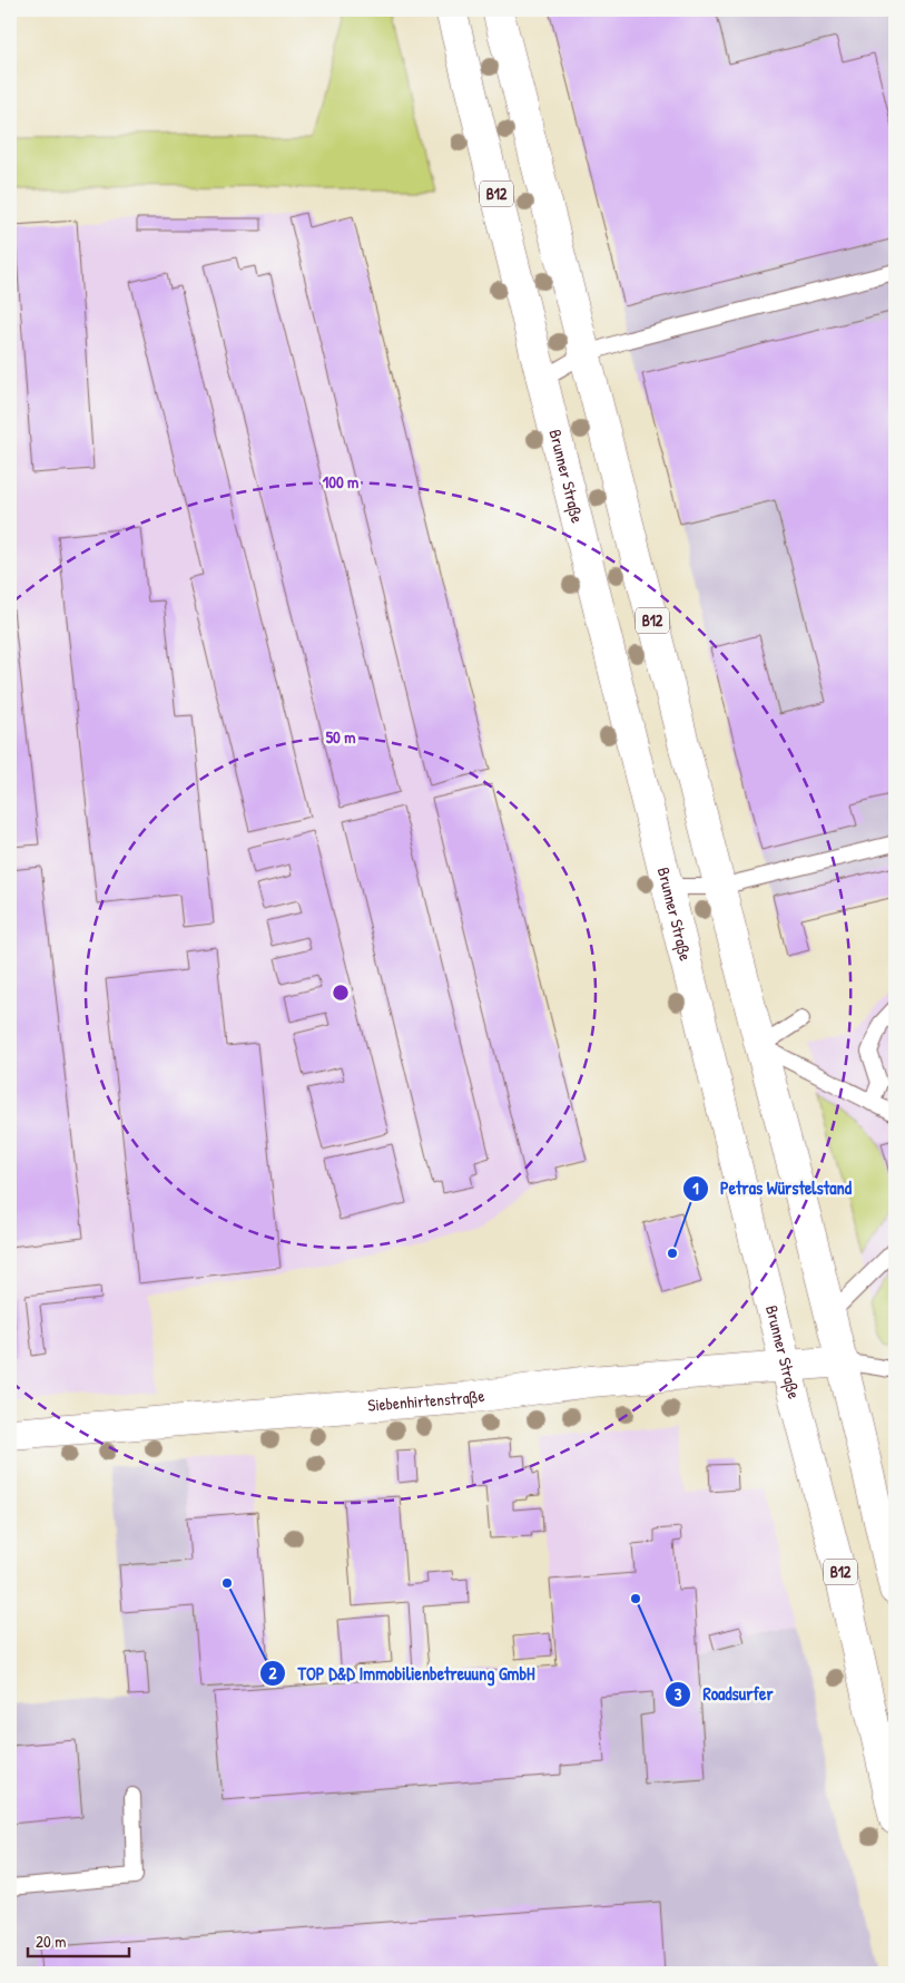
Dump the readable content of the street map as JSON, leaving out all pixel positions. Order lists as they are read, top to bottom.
{
  "streets": {
    "main road": ["B12", "Brunner Straße", "Siebenhirtenstraße"]
  },
  "crossings": [
    ["B12", "Siebenhirtenstraße"],
    ["Brunner Straße", "Siebenhirtenstraße"]
  ],
  "places": ["Petras Würstelstand", "TOP D&D Immobilienbetreuung GmbH", "Roadsurfer"],
  "scale_bar": "20 m",
  "rings": ["100 m", "50 m"]
}
